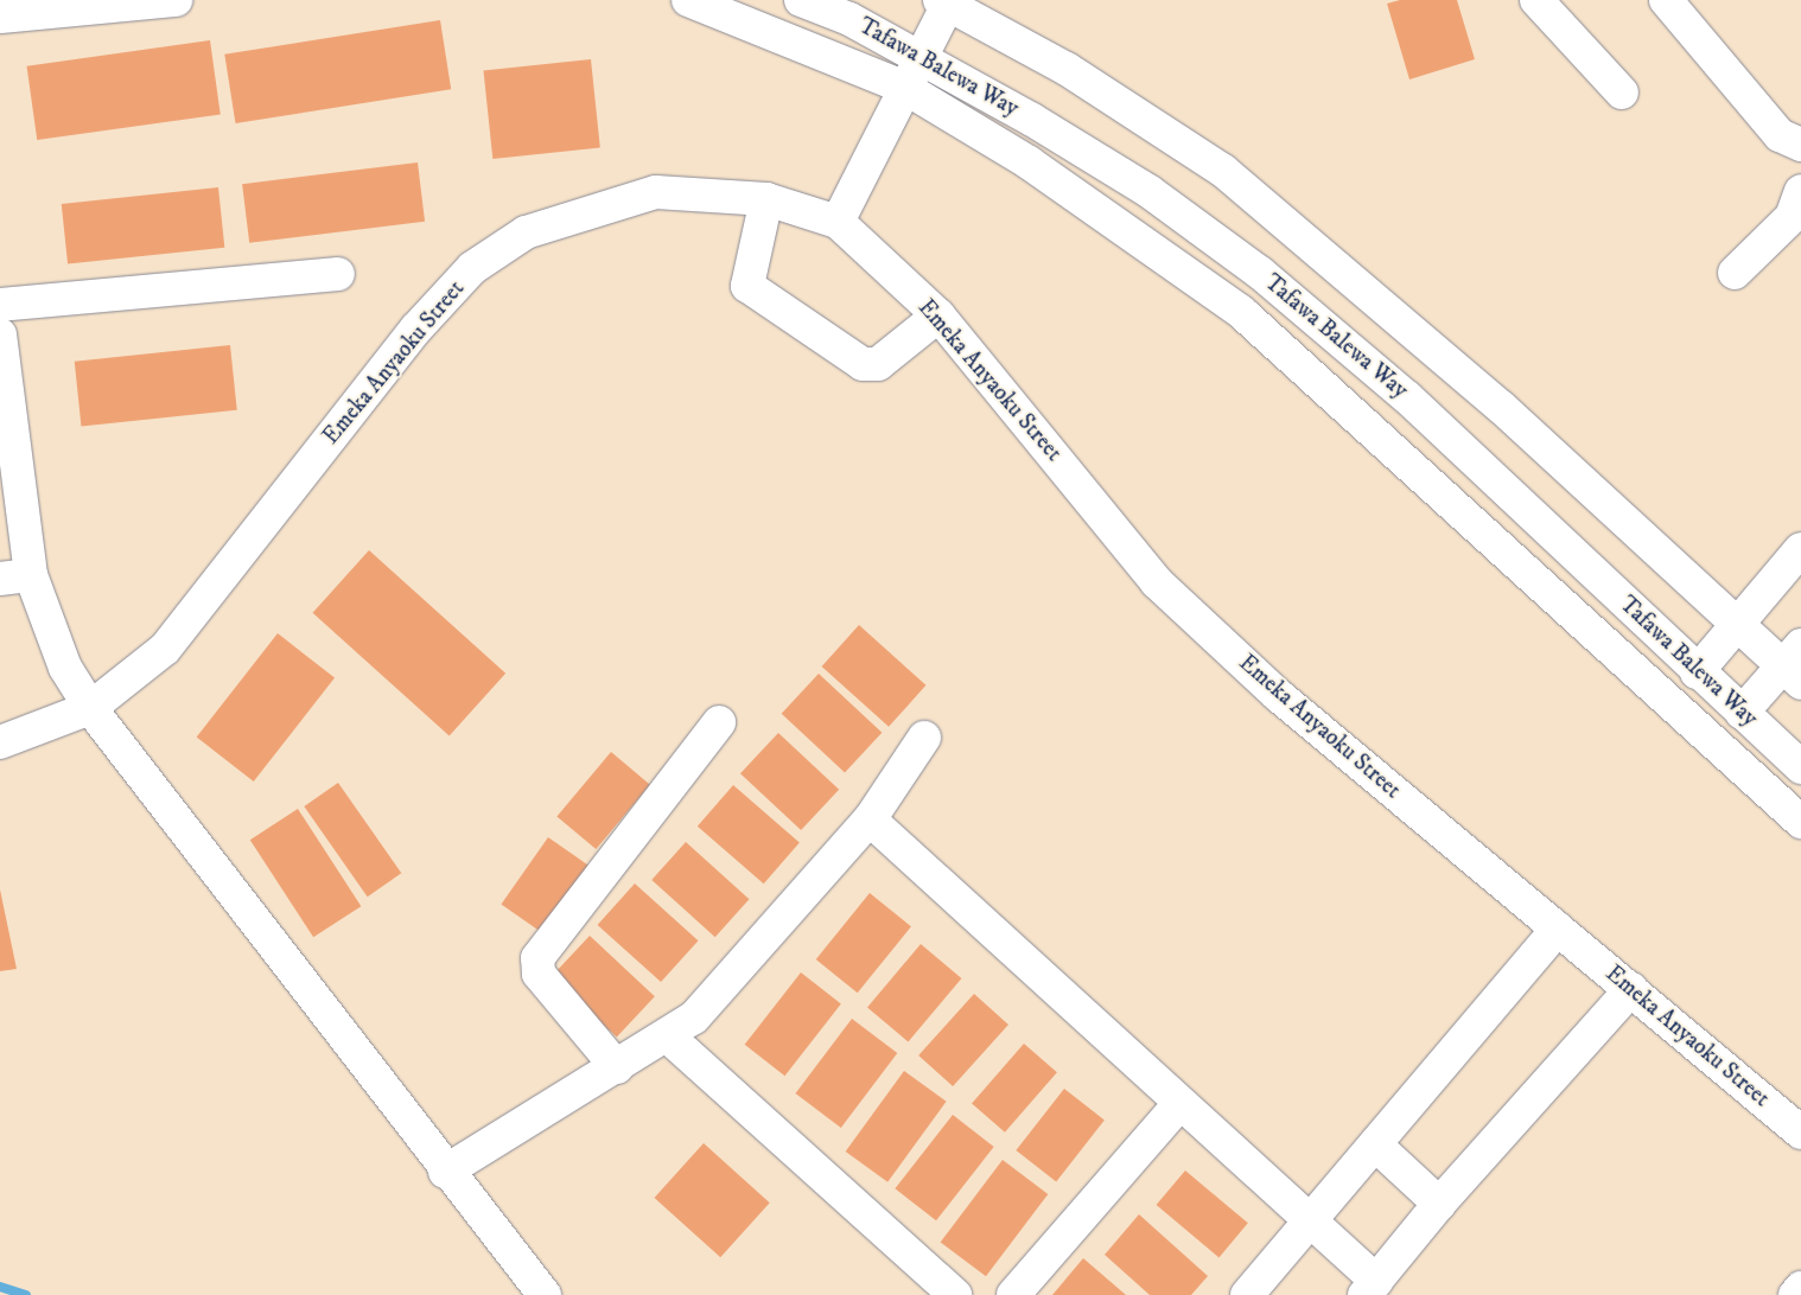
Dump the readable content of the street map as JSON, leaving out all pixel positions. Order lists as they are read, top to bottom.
{
  "streets": {
    "street": ["Tafawa Balewa Way", "Emeka Anyaoku Street"]
  }
}
